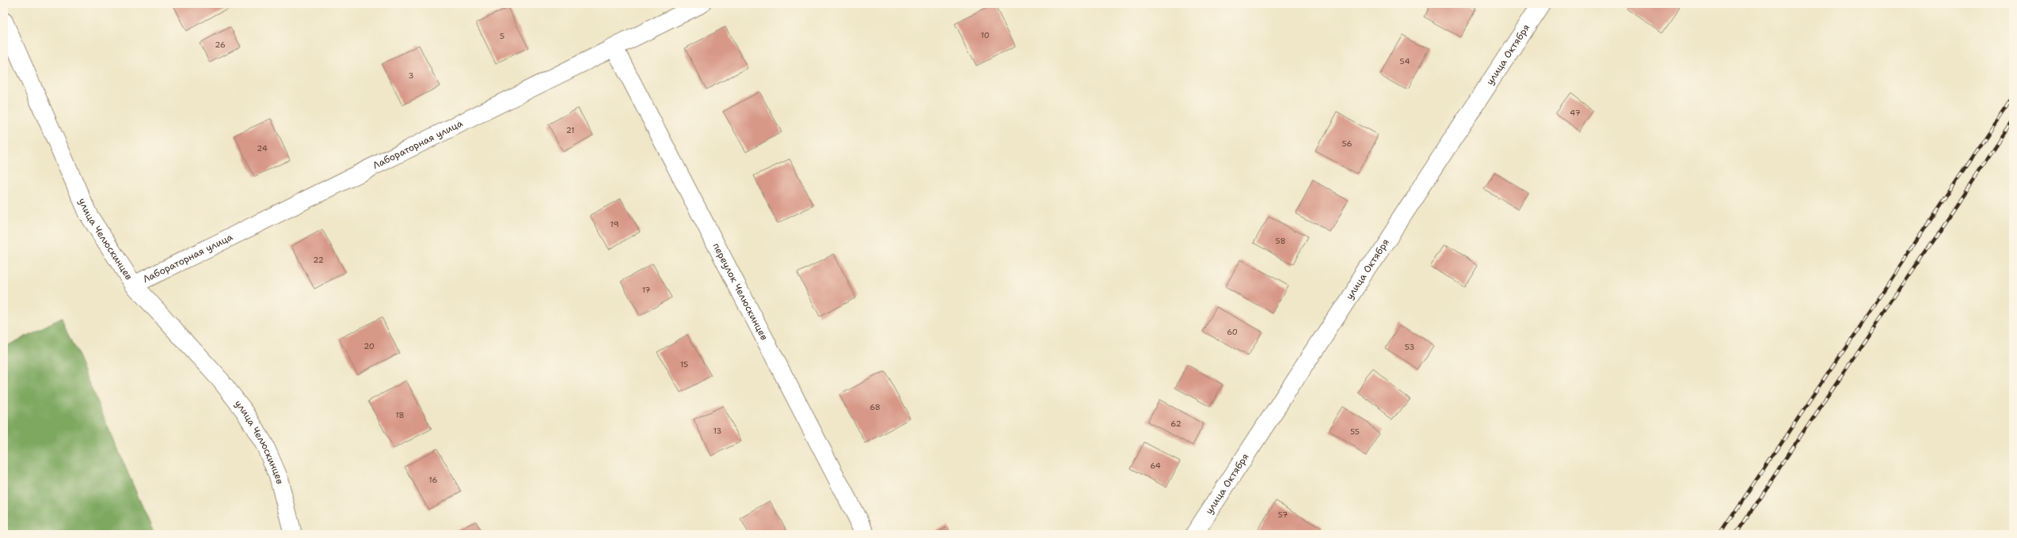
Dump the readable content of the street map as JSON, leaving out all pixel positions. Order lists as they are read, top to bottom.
{
  "streets": {
    "street": [
      "улица Октября",
      "Лабораторная улица",
      "улица Челюскинцев",
      "переулок Челюскинцев"
    ]
  },
  "crossings": [
    ["Лабораторная улица", "улица Челюскинцев"],
    ["Лабораторная улица", "переулок Челюскинцев"]
  ],
  "house_numbers": [
    "10",
    "5",
    "26",
    "54",
    "3",
    "47",
    "21",
    "56",
    "24",
    "19",
    "58",
    "22",
    "17",
    "60",
    "20",
    "53",
    "15",
    "68",
    "18",
    "62",
    "13",
    "55",
    "64",
    "16",
    "57"
  ]
}
